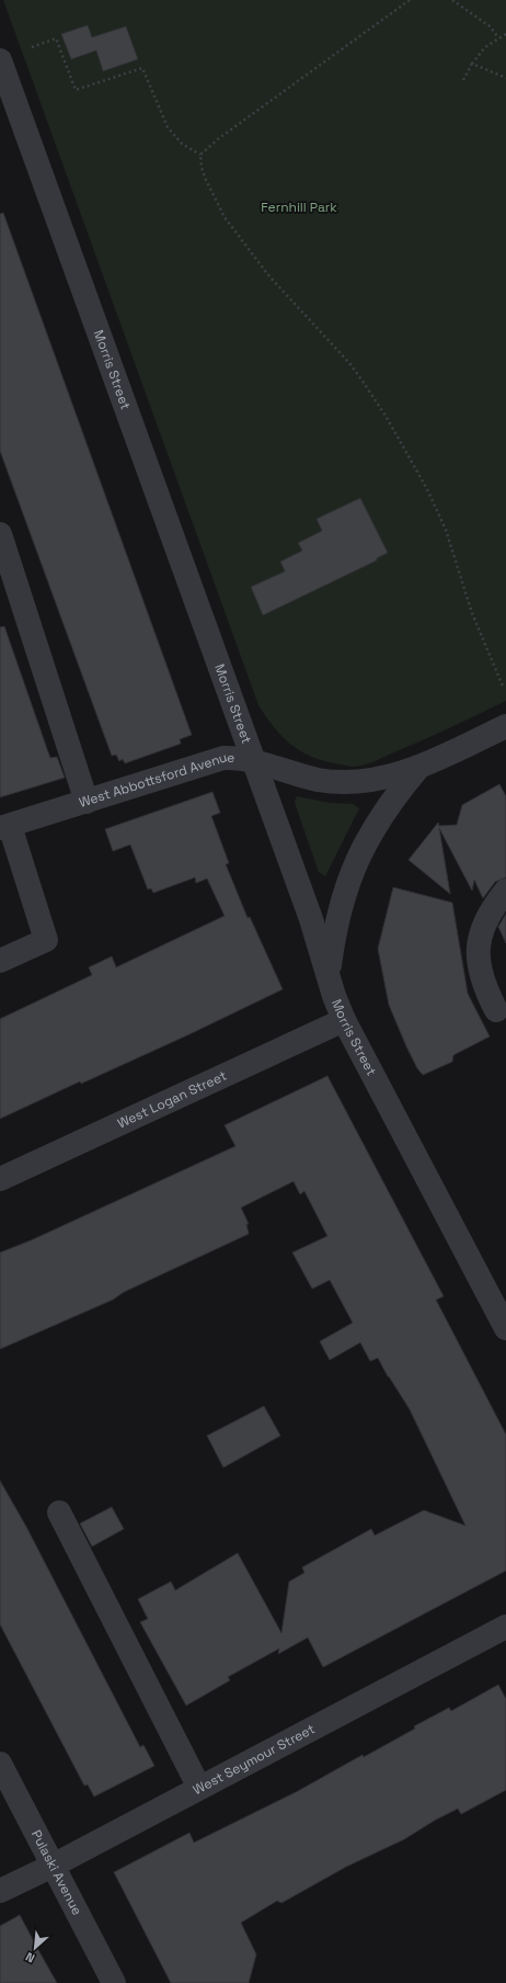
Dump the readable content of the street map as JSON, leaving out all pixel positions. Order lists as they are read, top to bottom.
{
  "streets": {
    "street": [
      "Morris Street",
      "West Abbottsford Avenue",
      "West Logan Street",
      "West Seymour Street",
      "Pulaski Avenue"
    ]
  },
  "crossings": [
    ["Morris Street", "West Abbottsford Avenue"],
    ["Morris Street", "West Logan Street"],
    ["West Seymour Street", "Pulaski Avenue"]
  ],
  "parks": ["Fernhill Park"],
  "north": "bottom left"
}
